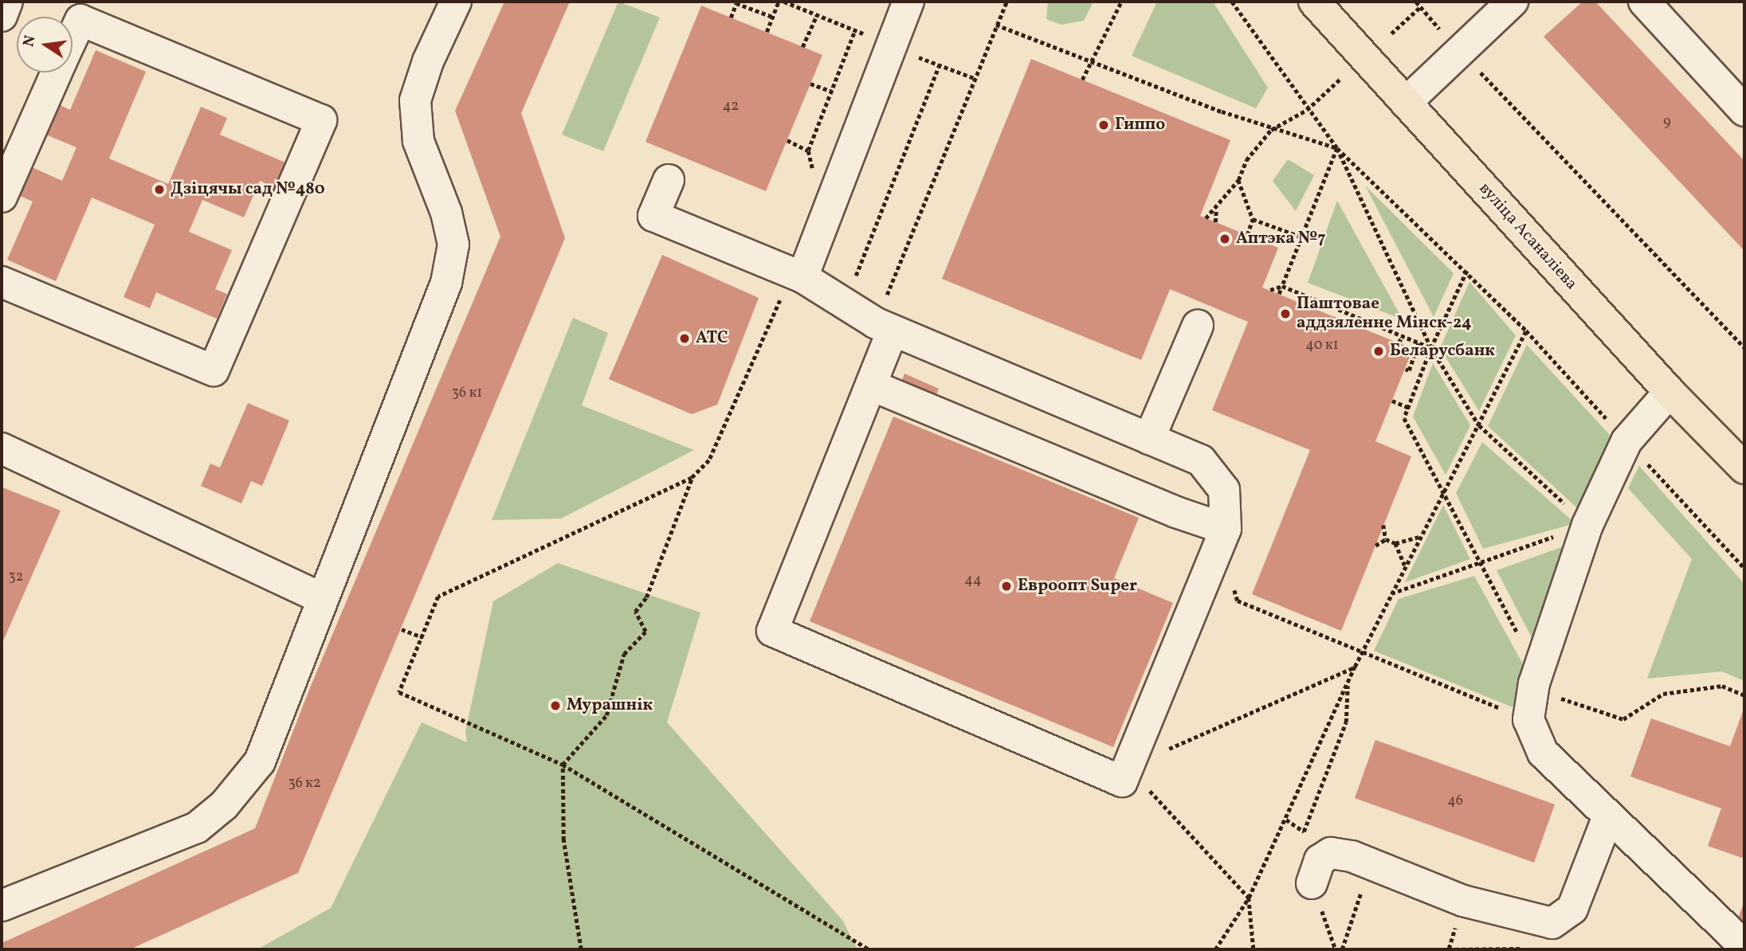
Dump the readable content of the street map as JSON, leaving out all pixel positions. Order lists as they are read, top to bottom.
{
  "streets": {
    "main road": ["вуліца Асаналіева"]
  },
  "places": [
    "Гиппо",
    "Дзіцячы сад №480",
    "Аптэка №7",
    "Паштовае аддзяленне Мінск-24",
    "АТС",
    "Беларусбанк",
    "Евроопт Super",
    "Мурашнік"
  ],
  "house_numbers": [
    "42",
    "9",
    "40 к1",
    "36 к1",
    "32",
    "44",
    "36 к2",
    "46"
  ],
  "north": "left"
}
